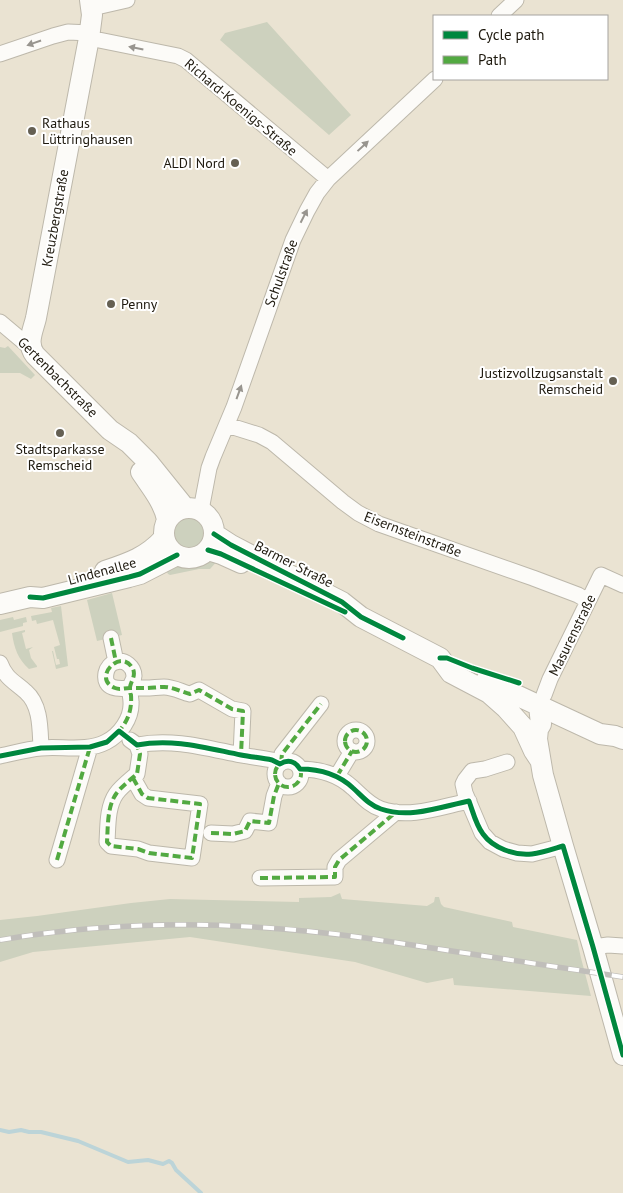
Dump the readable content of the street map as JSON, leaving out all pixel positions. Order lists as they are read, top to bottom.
{
  "streets": {
    "main road": [
      "Kreuzbergstraße",
      "Gertenbachstraße",
      "Barmer Straße",
      "Lindenallee"
    ],
    "street": [
      "Richard-Koenigs-Straße",
      "Schulstraße",
      "Eisernsteinstraße",
      "Masurenstraße"
    ]
  },
  "crossings": [
    ["Richard-Koenigs-Straße", "Kreuzbergstraße"],
    ["Richard-Koenigs-Straße", "Schulstraße"],
    ["Kreuzbergstraße", "Gertenbachstraße"],
    ["Schulstraße", "Gertenbachstraße"],
    ["Schulstraße", "Eisernsteinstraße"],
    ["Schulstraße", "Barmer Straße"],
    ["Schulstraße", "Lindenallee"],
    ["Gertenbachstraße", "Barmer Straße"],
    ["Gertenbachstraße", "Lindenallee"],
    ["Eisernsteinstraße", "Masurenstraße"],
    ["Barmer Straße", "Lindenallee"],
    ["Barmer Straße", "Masurenstraße"]
  ],
  "one_way": ["Richard-Koenigs-Straße", "Schulstraße"],
  "places": [
    "Rathaus Lüttringhausen",
    "ALDI Nord",
    "Penny",
    "Justizvollzugsanstalt Remscheid",
    "Stadtsparkasse Remscheid"
  ],
  "legend": ["Cycle path", "Path"]
}
